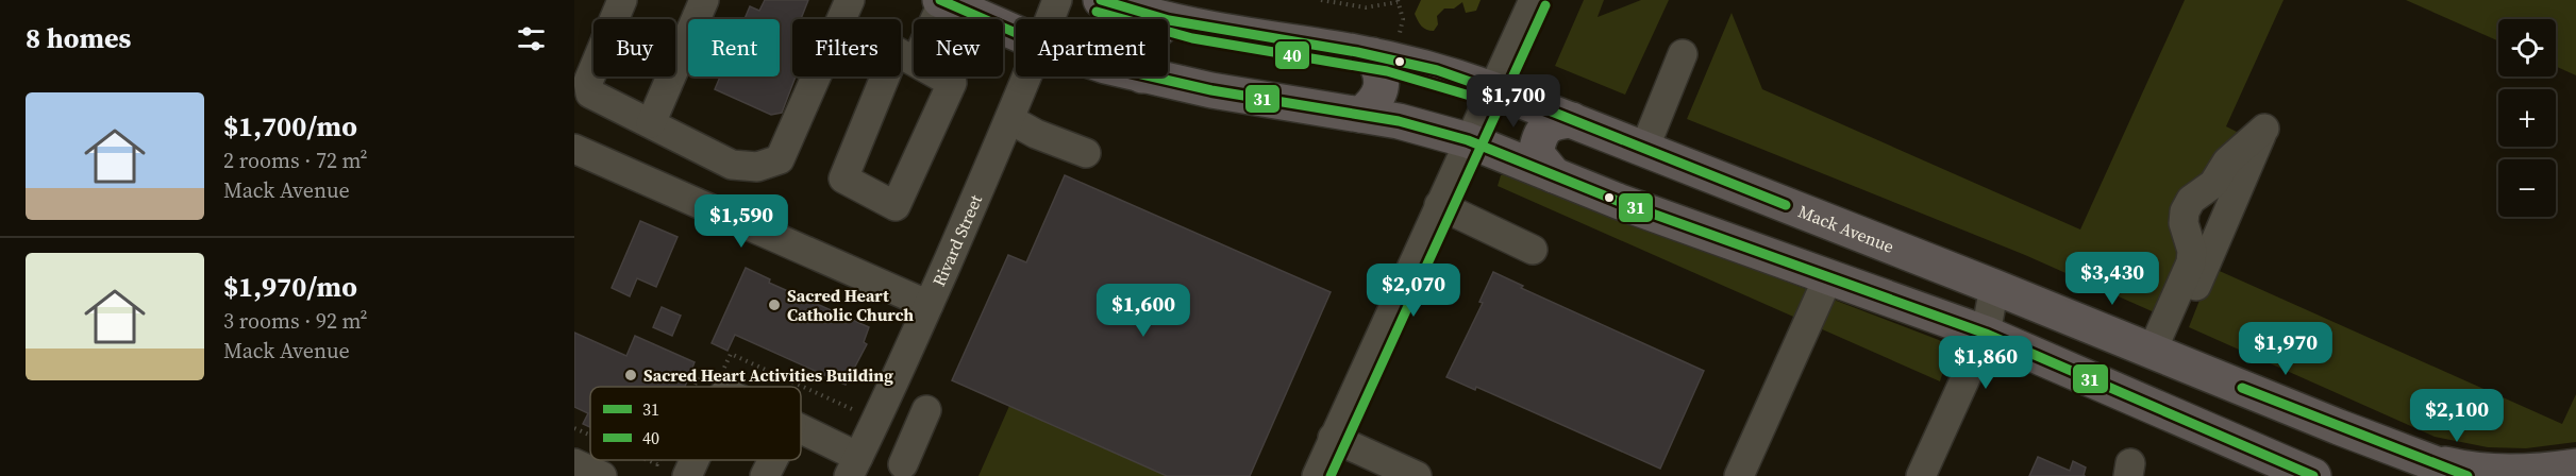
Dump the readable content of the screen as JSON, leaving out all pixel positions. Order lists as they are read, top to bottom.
{
  "streets": {
    "main road": ["Mack Avenue"],
    "street": ["Rivard Street"]
  },
  "places": ["Sacred Heart Catholic Church", "Sacred Heart Activities Building"],
  "lines": ["transit line 31", "transit line 40"],
  "legend": ["31", "40"],
  "page": {
    "heading": "8 homes",
    "map_buttons": ["+", "−"],
    "chip": [
      "Buy",
      "Rent",
      "Filters",
      "New",
      "Apartment"
    ],
    "price": [
      "$1,700",
      "$1,590",
      "$3,430",
      "$2,070",
      "$1,600",
      "$1,970",
      "$1,860",
      "$2,100"
    ],
    "list": [
      {
        "name": "$1,700/mo",
        "note": "2 rooms · 72 m² · Mack Avenue"
      },
      {
        "name": "$1,970/mo",
        "note": "3 rooms · 92 m² · Mack Avenue"
      }
    ]
  }
}
